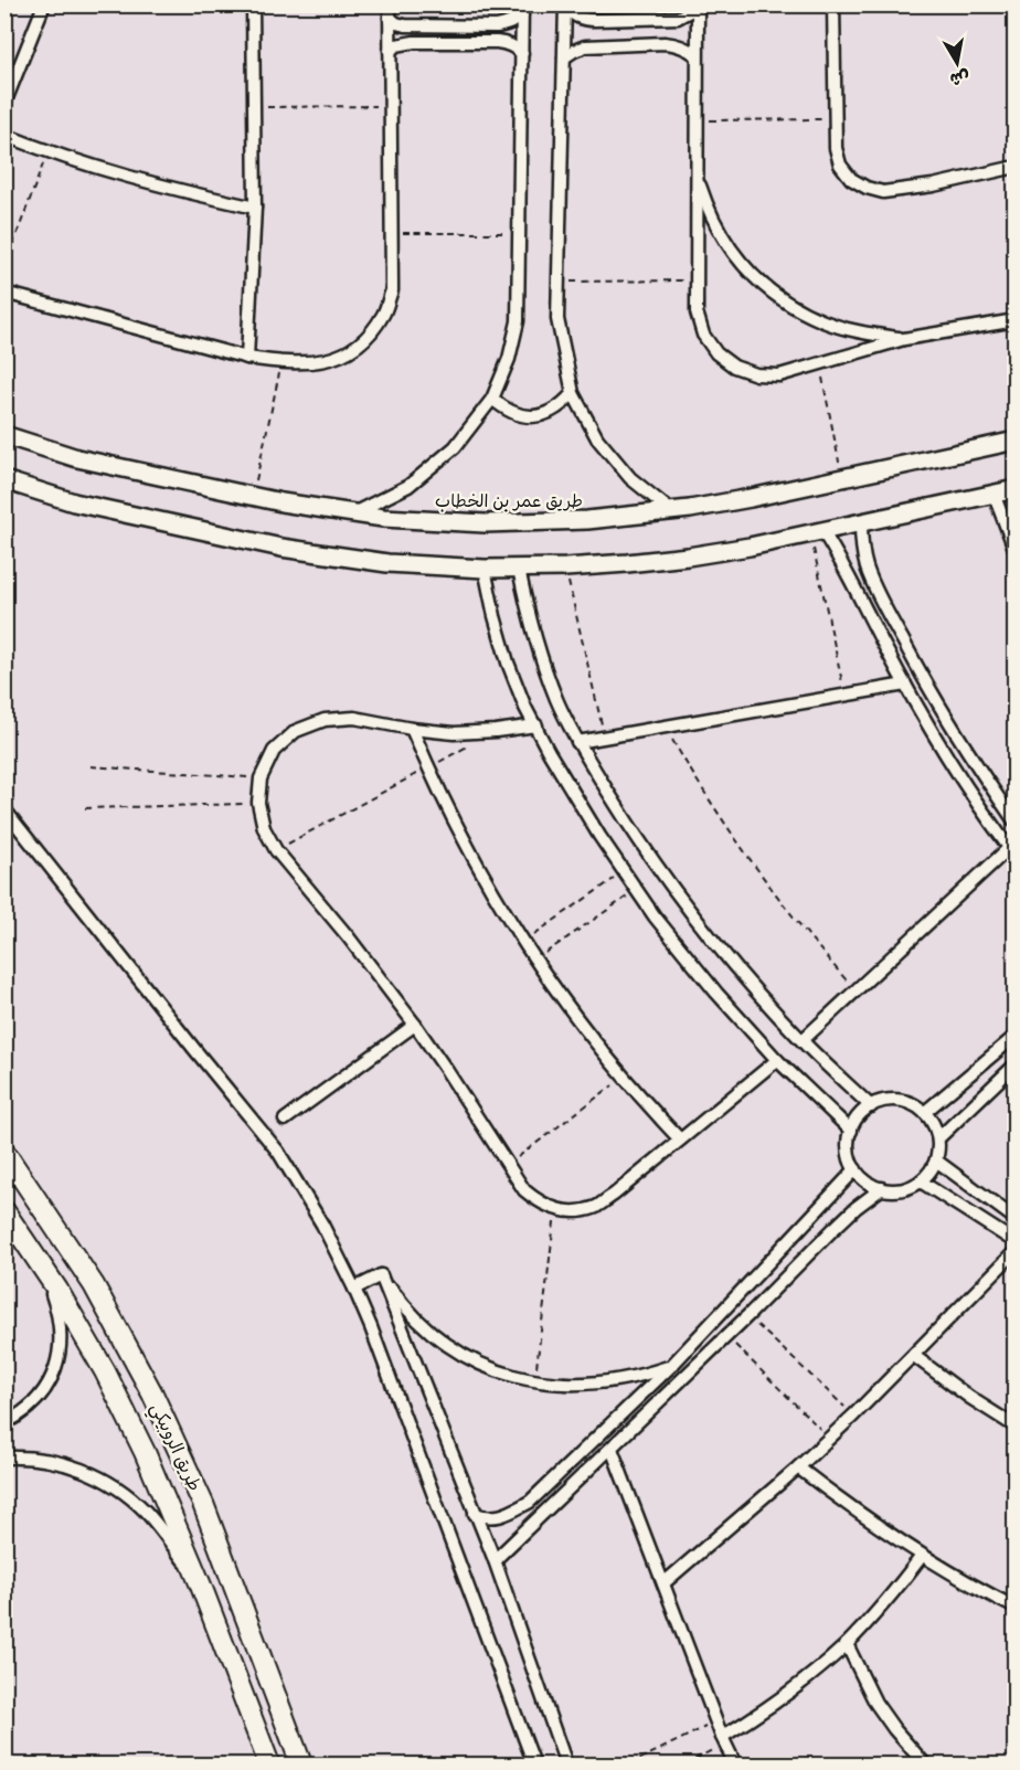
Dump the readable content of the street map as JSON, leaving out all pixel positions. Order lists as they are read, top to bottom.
{
  "streets": {
    "main road": ["طريق الروبيكي"],
    "street": ["طريق عمر بن الخطاب"]
  },
  "north": "bottom"
}
